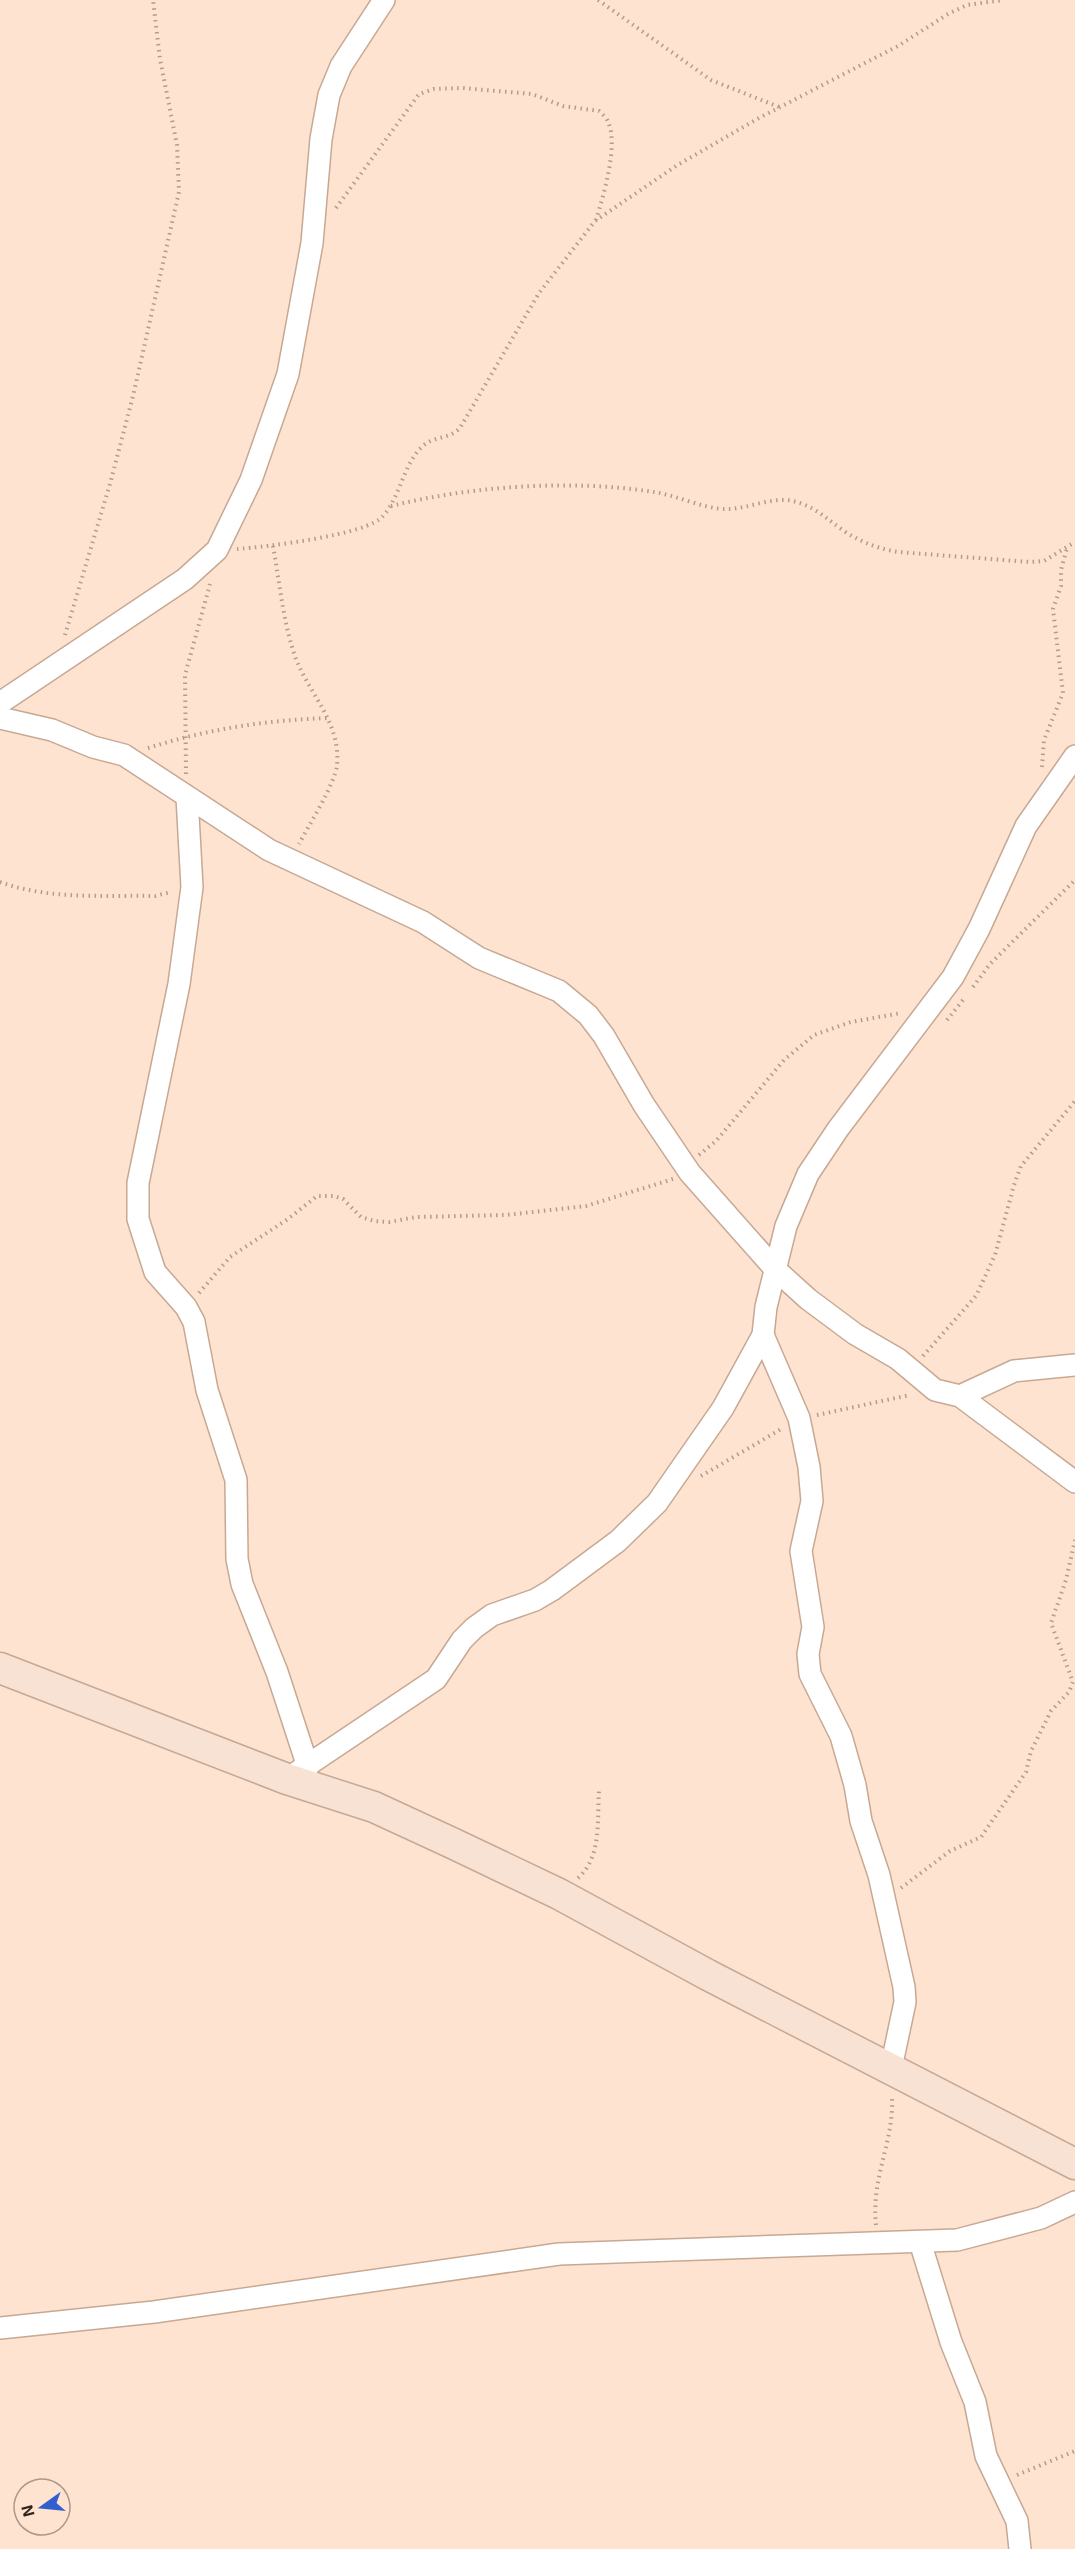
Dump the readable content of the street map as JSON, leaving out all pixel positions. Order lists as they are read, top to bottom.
{
  "north": "left"
}
